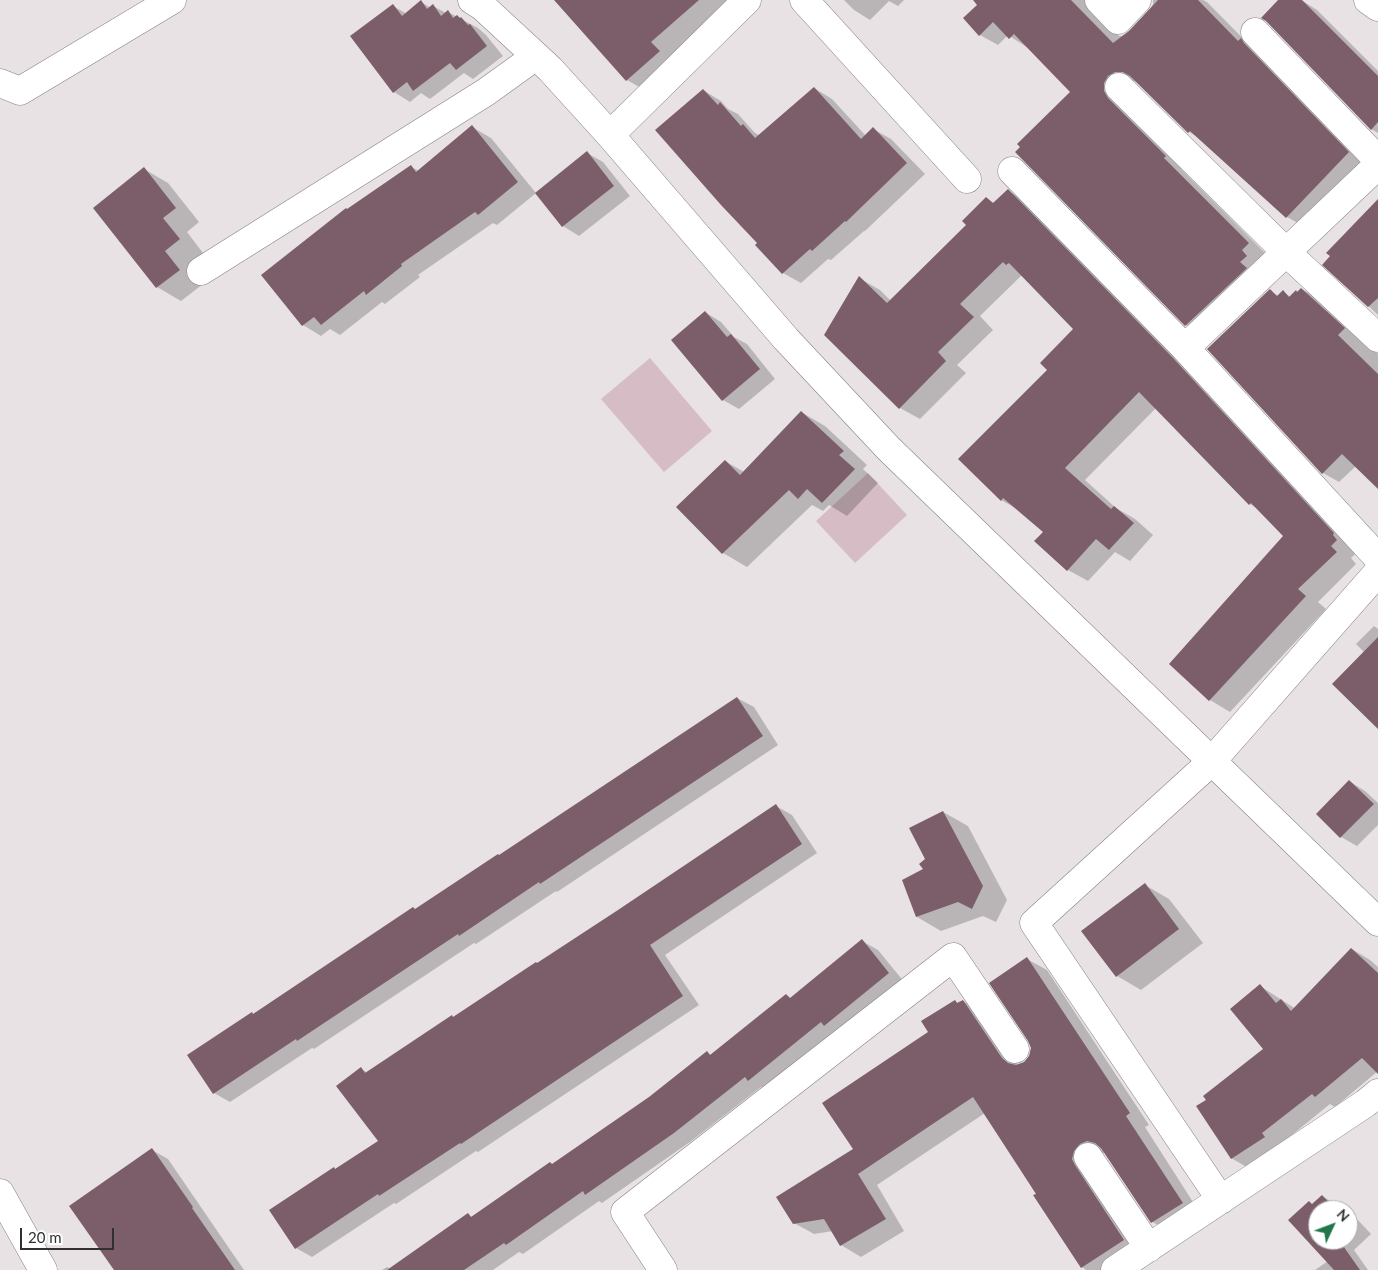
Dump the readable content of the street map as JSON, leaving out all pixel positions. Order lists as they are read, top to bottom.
{
  "scale_bar": "20 m",
  "north": "top right"
}
